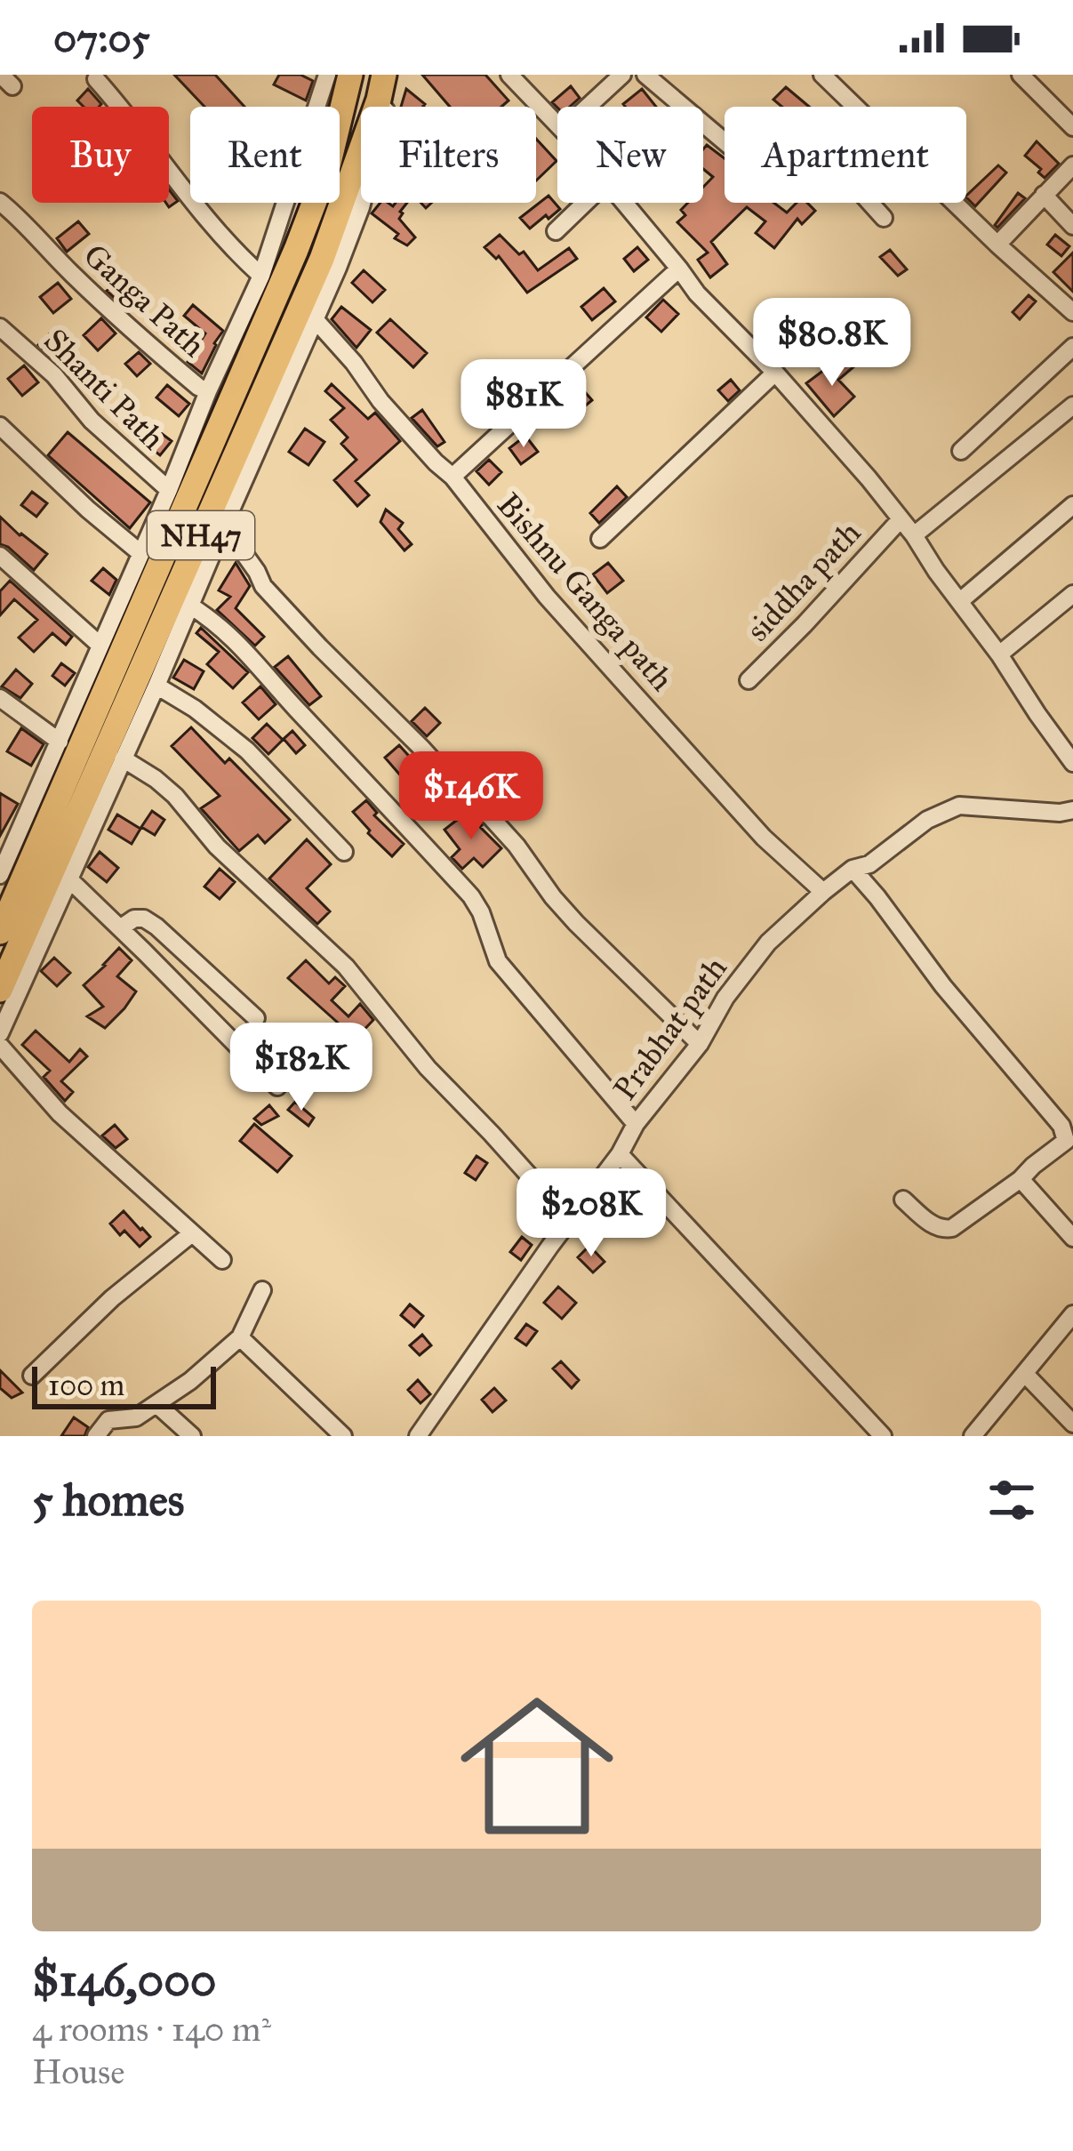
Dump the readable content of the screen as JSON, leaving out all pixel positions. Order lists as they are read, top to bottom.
{
  "streets": {
    "highway": ["NH47"],
    "street": [
      "Ganga Path",
      "Shanti Path",
      "siddha path",
      "Bishnu Ganga path",
      "Prabhat path"
    ]
  },
  "crossings": [
    ["Bishnu Ganga path", "Prabhat path"]
  ],
  "scale_bar": "100 m",
  "page": {
    "status": "07:05",
    "chip": [
      "Buy",
      "Rent",
      "Filters",
      "New",
      "Apartment"
    ],
    "price": [
      "$80.8K",
      "$81K",
      "$146K",
      "$182K",
      "$208K"
    ],
    "scale": "100 m",
    "heading": "5 homes",
    "list": [
      {
        "name": "$146,000",
        "note": "4 rooms · 140 m² · House"
      }
    ]
  }
}
